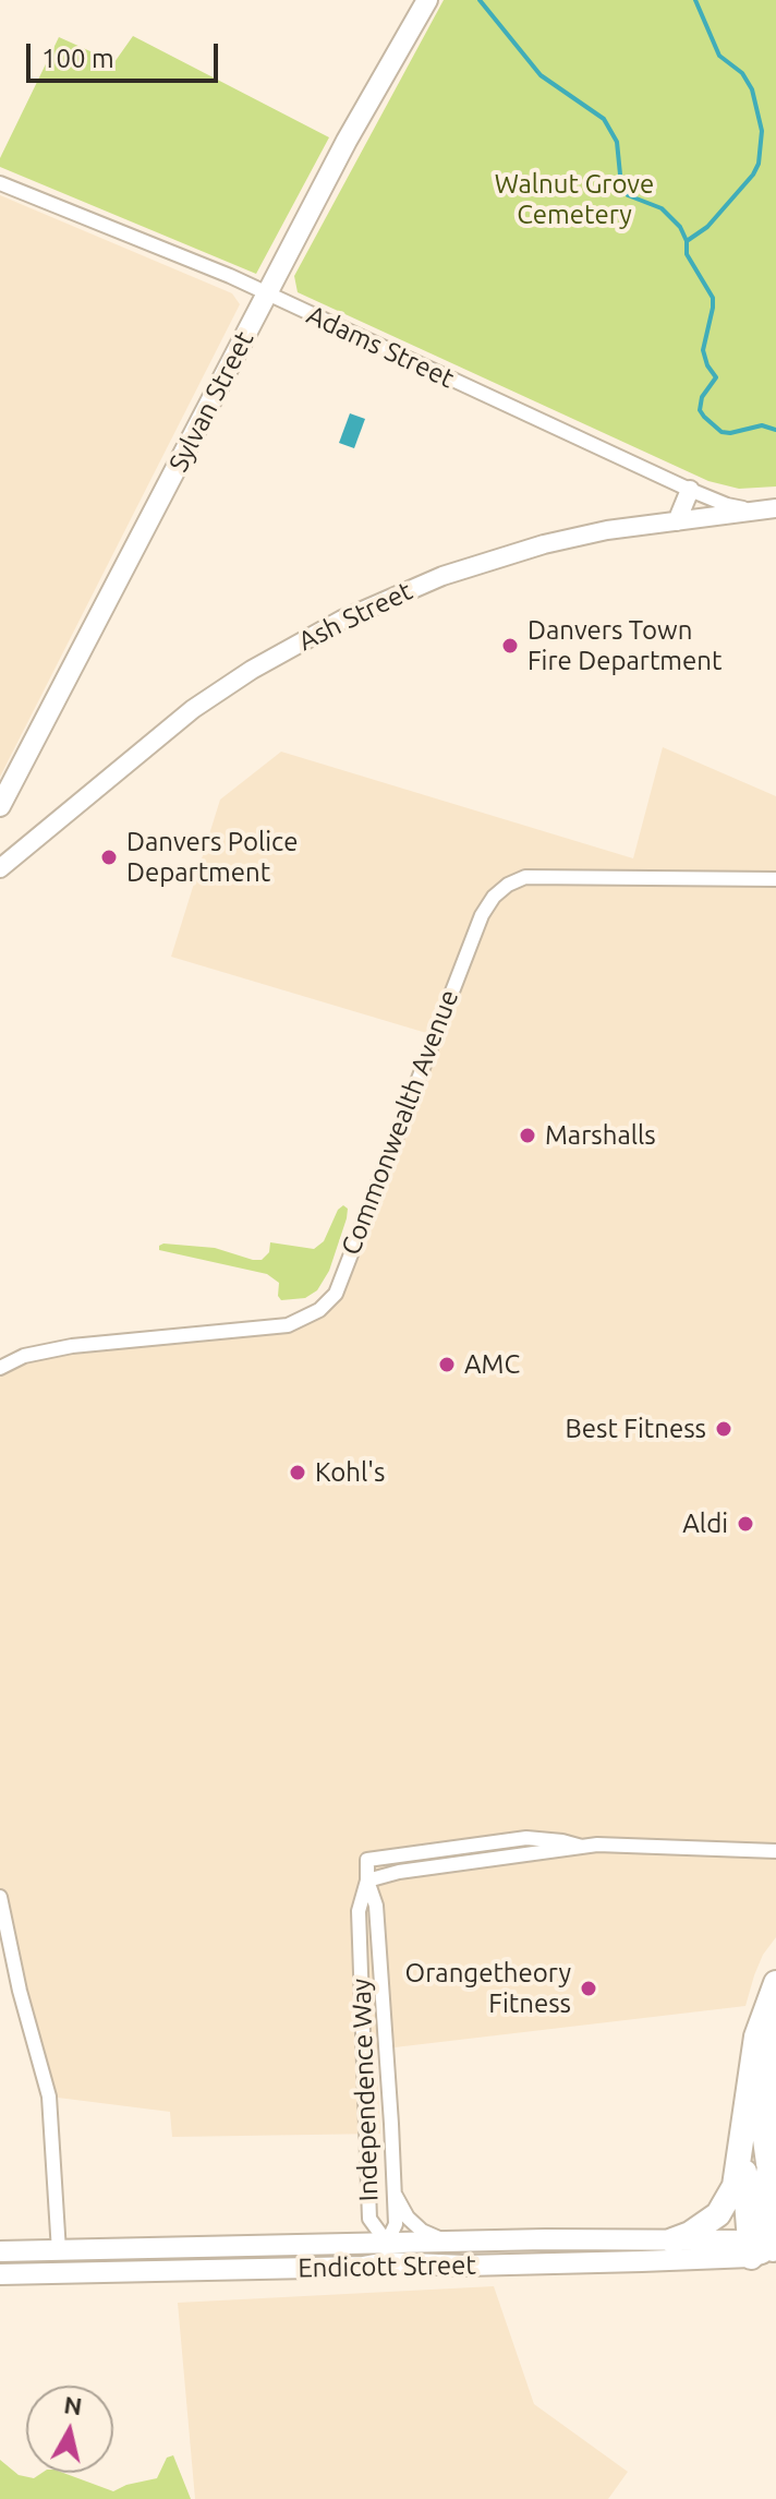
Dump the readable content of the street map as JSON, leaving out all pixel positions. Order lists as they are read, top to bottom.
{
  "streets": {
    "main road": ["Sylvan Street", "Endicott Street"],
    "street": [
      "Adams Street",
      "Ash Street",
      "Commonwealth Avenue",
      "Independence Way"
    ]
  },
  "crossings": [
    ["Adams Street", "Sylvan Street"],
    ["Adams Street", "Ash Street"],
    ["Independence Way", "Endicott Street"]
  ],
  "parks": ["Walnut Grove Cemetery"],
  "places": [
    "Danvers Town Fire Department",
    "Danvers Police Department",
    "Marshalls",
    "AMC",
    "Best Fitness",
    "Kohl's",
    "Aldi",
    "Orangetheory Fitness"
  ],
  "scale_bar": "100 m",
  "north": "top"
}
